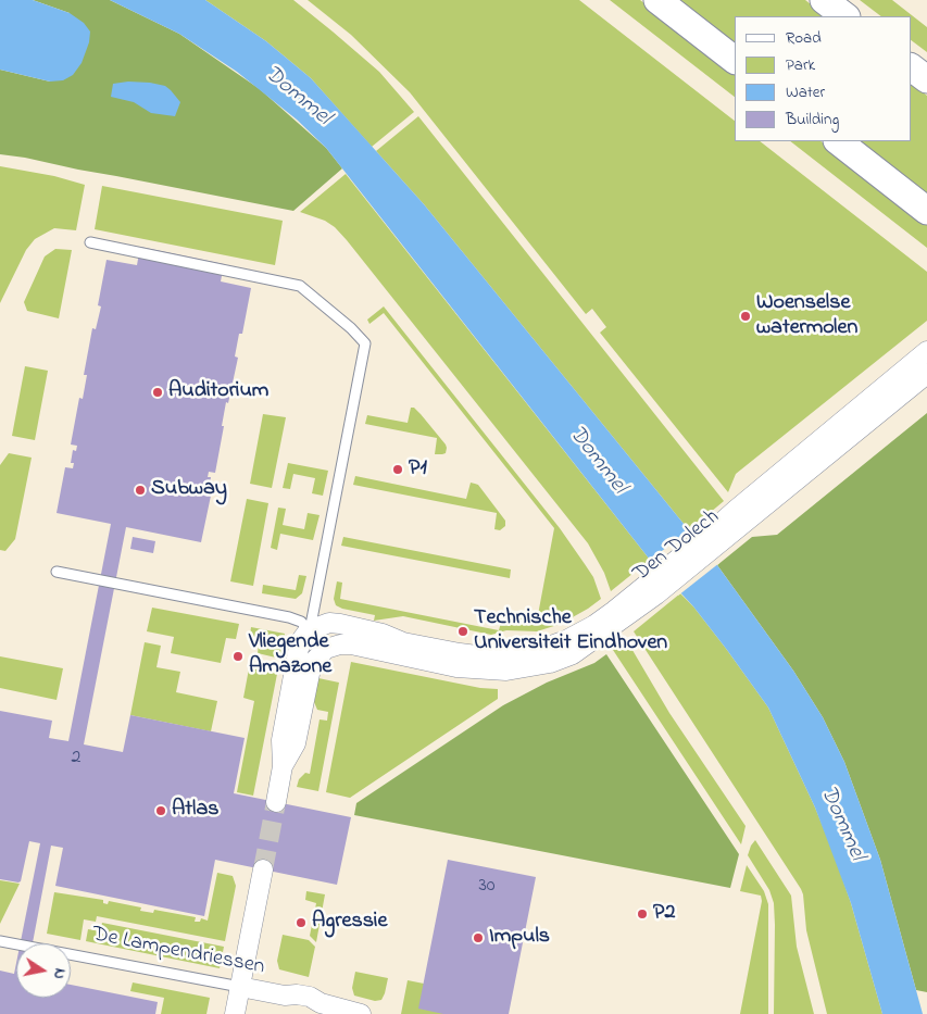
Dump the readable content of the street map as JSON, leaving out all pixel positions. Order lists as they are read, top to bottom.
{
  "streets": {
    "street": ["Den Dolech", "De Lampendriessen"]
  },
  "water": ["Dommel"],
  "places": [
    "Woenselse watermolen",
    "Auditorium",
    "P1",
    "Subway",
    "Technische Universiteit Eindhoven",
    "Vliegende Amazone",
    "Atlas",
    "P2",
    "Agressie",
    "Impuls"
  ],
  "house_numbers": ["2", "30"],
  "legend": [
    "Road",
    "Park",
    "Water",
    "Building"
  ],
  "north": "right"
}
